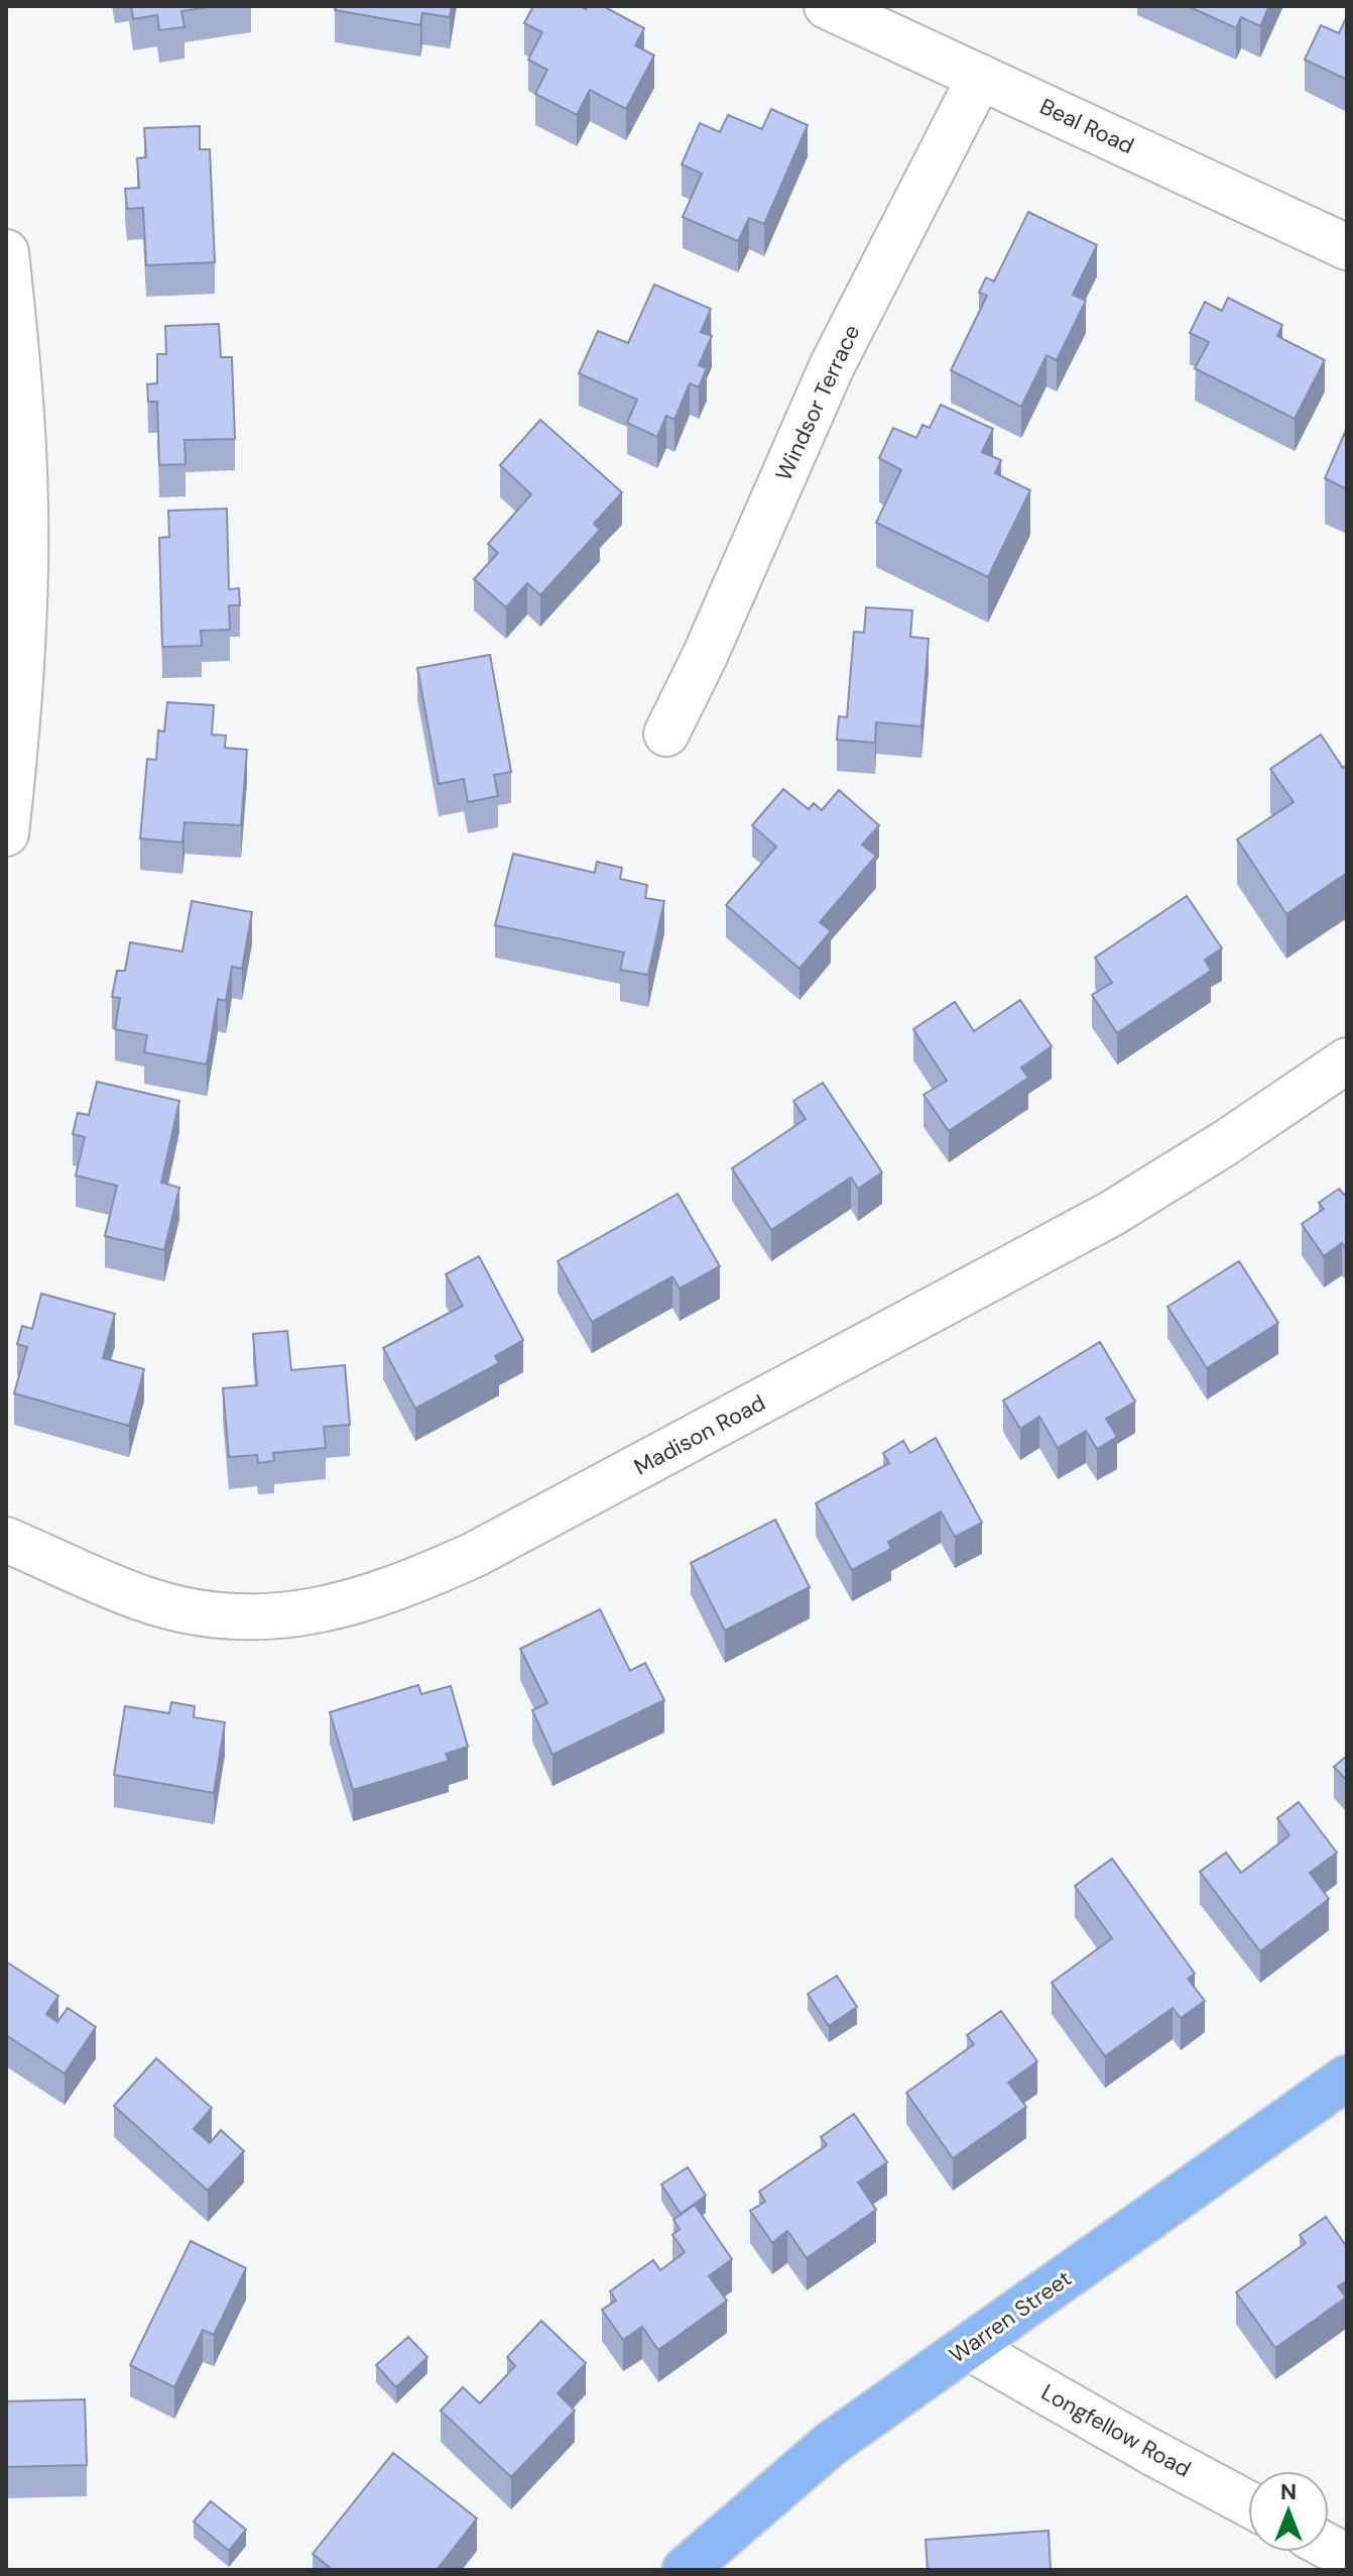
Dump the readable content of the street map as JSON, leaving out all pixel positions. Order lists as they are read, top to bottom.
{
  "streets": {
    "main road": ["Warren Street"],
    "street": [
      "Beal Road",
      "Windsor Terrace",
      "Madison Road",
      "Longfellow Road"
    ]
  },
  "crossings": [
    ["Beal Road", "Windsor Terrace"],
    ["Warren Street", "Longfellow Road"]
  ],
  "north": "top"
}
